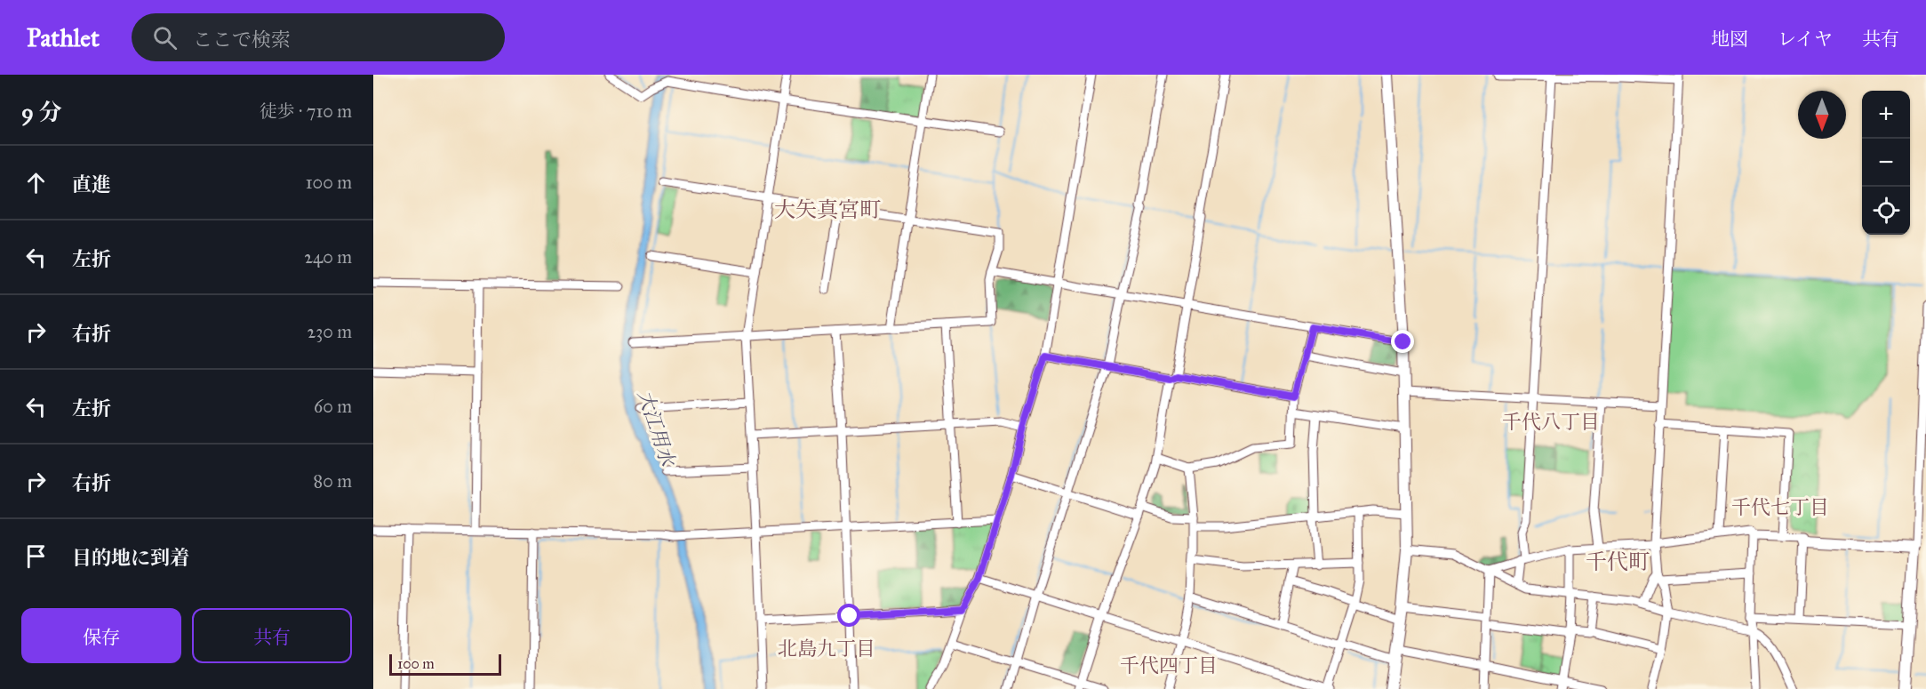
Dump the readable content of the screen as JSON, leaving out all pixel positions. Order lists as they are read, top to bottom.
{
  "districts": [
    "大矢真宮町",
    "千代八丁目",
    "千代七丁目",
    "千代町",
    "北島九丁目",
    "千代四丁目"
  ],
  "water": ["大江用水"],
  "scale_bar": "100 m",
  "north": "bottom",
  "page": {
    "header": "Pathlet",
    "search": "ここで検索",
    "nav": ["地図", "レイヤ", "共有"],
    "heading": ["9 分", "徒歩 · 710 m"],
    "map_buttons": ["+", "−"],
    "list": [
      ["直進", "100 m"],
      ["左折", "240 m"],
      ["右折", "230 m"],
      ["左折", "60 m"],
      ["右折", "80 m"],
      "目的地に到着"
    ],
    "buttons": ["保存", "共有"],
    "scale": "100 m"
  }
}
